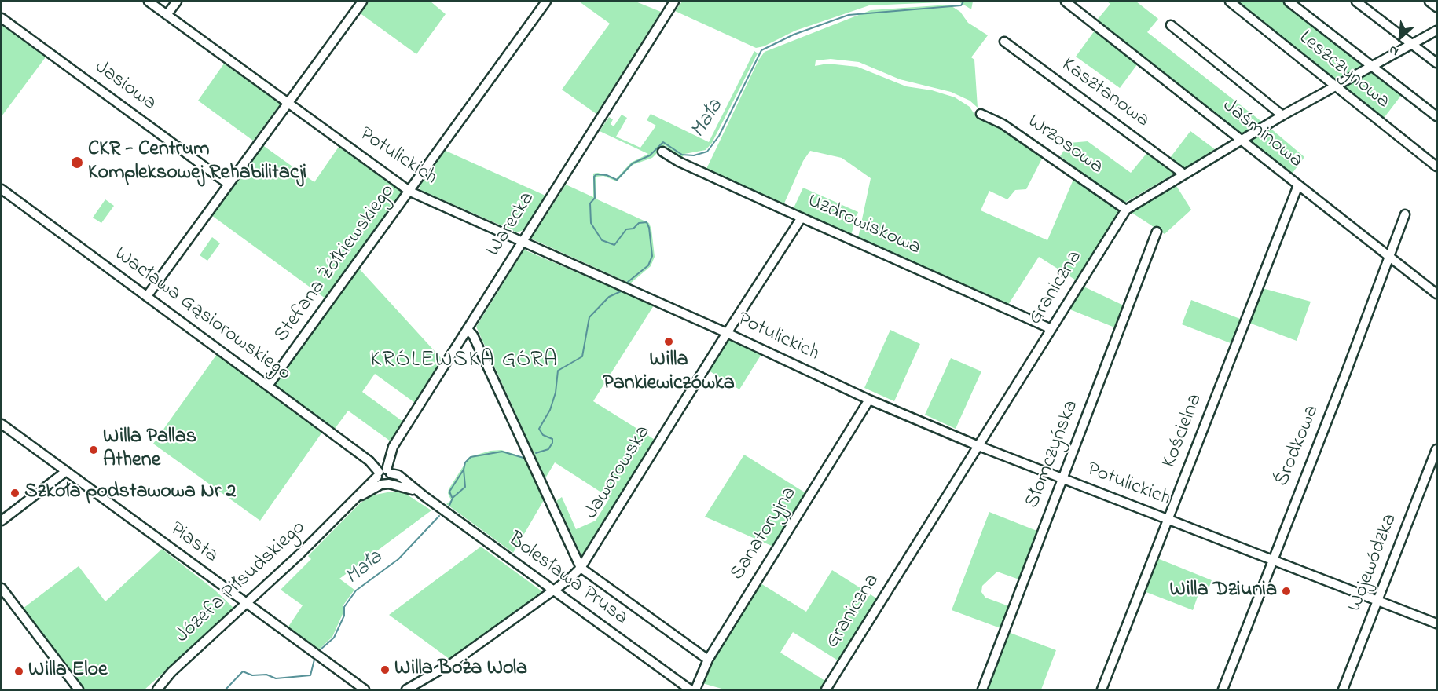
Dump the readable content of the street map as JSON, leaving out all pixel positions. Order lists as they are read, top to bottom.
{
  "streets": {
    "street": [
      "Leszczynowa",
      "Jasiowa",
      "Kasztanowa",
      "Jaśminowa",
      "Wrzosowa",
      "Potulickich",
      "Warecka",
      "Uzdrowiskowa",
      "Stefana Żółkiewskiego",
      "Graniczna",
      "Wacława Gąsiorowskiego",
      "Kościelna",
      "Środkowa",
      "Słomczyńska",
      "Jaworowska",
      "Sanatoryjna",
      "Piasta",
      "Wojewódzka",
      "Bolesława Prusa",
      "Józefa Piłsudskiego"
    ]
  },
  "crossings": [
    ["Leszczynowa", "Graniczna"],
    ["Kasztanowa", "Graniczna"],
    ["Jaśminowa", "Graniczna"],
    ["Jaśminowa", "Kościelna"],
    ["Jaśminowa", "Środkowa"],
    ["Wrzosowa", "Graniczna"],
    ["Potulickich", "Warecka"],
    ["Potulickich", "Stefana Żółkiewskiego"],
    ["Potulickich", "Graniczna"],
    ["Potulickich", "Kościelna"],
    ["Potulickich", "Środkowa"],
    ["Potulickich", "Słomczyńska"],
    ["Potulickich", "Jaworowska"],
    ["Potulickich", "Sanatoryjna"],
    ["Potulickich", "Wojewódzka"],
    ["Warecka", "Wacława Gąsiorowskiego"],
    ["Warecka", "Bolesława Prusa"],
    ["Warecka", "Józefa Piłsudskiego"],
    ["Uzdrowiskowa", "Graniczna"],
    ["Uzdrowiskowa", "Jaworowska"],
    ["Stefana Żółkiewskiego", "Wacława Gąsiorowskiego"],
    ["Wacława Gąsiorowskiego", "Bolesława Prusa"],
    ["Wacława Gąsiorowskiego", "Józefa Piłsudskiego"],
    ["Jaworowska", "Bolesława Prusa"],
    ["Piasta", "Józefa Piłsudskiego"],
    ["Bolesława Prusa", "Józefa Piłsudskiego"]
  ],
  "districts": ["KRÓLEWSKA GÓRA"],
  "water": ["Mała"],
  "places": [
    "CKR - Centrum Kompleksowej Rehabilitacji",
    "Willa Pankiewiczówka",
    "Willa Pallas Athene",
    "Szkoła podstawowa Nr 2",
    "Willa Dziunia",
    "Willa Boża Wola",
    "Willa Eloe"
  ],
  "north": "bottom left"
}
